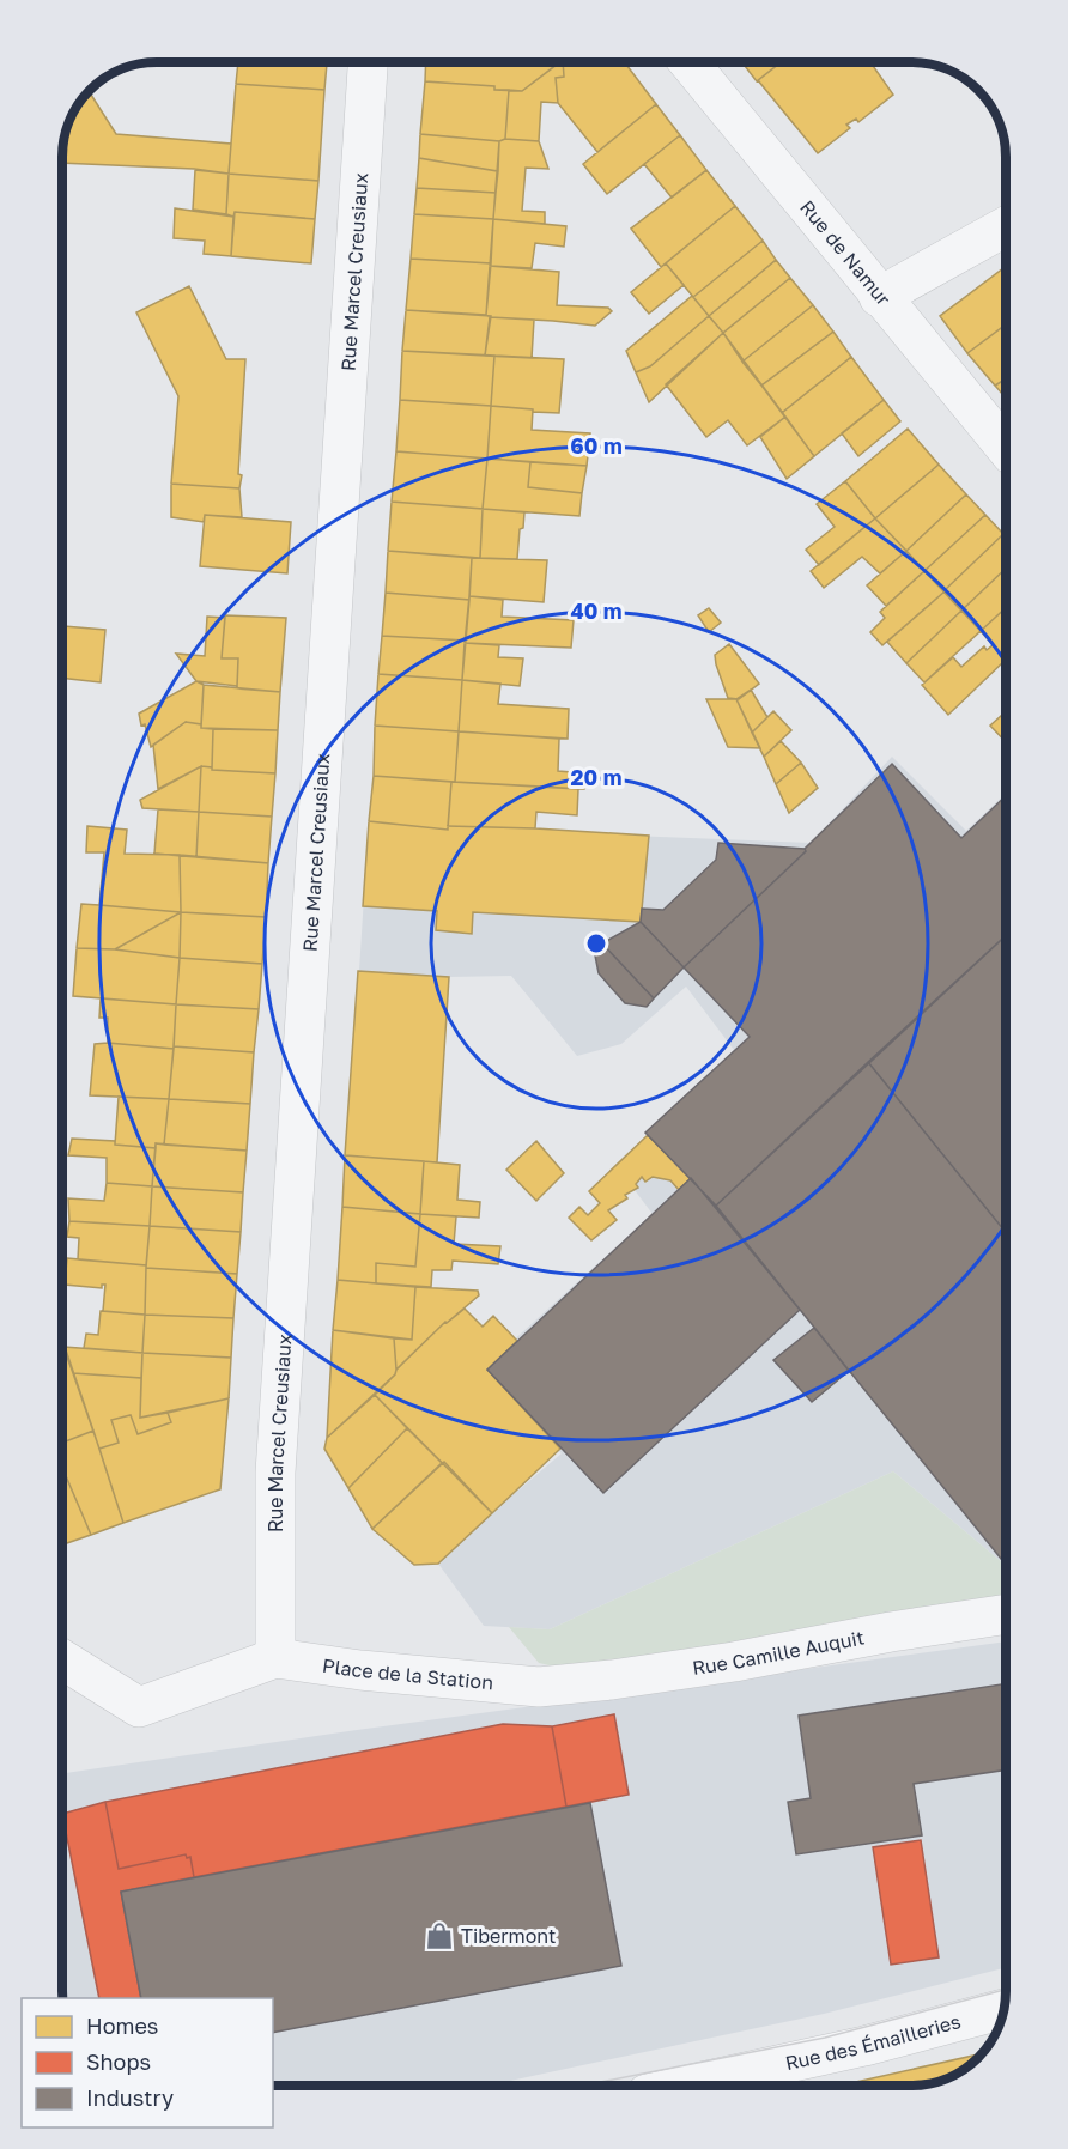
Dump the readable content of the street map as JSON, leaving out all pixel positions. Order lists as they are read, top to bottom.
{
  "streets": {
    "street": [
      "Rue de Namur",
      "Rue Marcel Creusiaux",
      "Rue Camille Auquit",
      "Place de la Station",
      "Rue des Émailleries"
    ]
  },
  "crossings": [
    ["Rue Marcel Creusiaux", "Place de la Station"],
    ["Rue Camille Auquit", "Place de la Station"]
  ],
  "places": {
    "shop": ["Tibermont"]
  },
  "legend": ["Homes", "Shops", "Industry"],
  "rings": ["60 m", "40 m", "20 m"]
}
